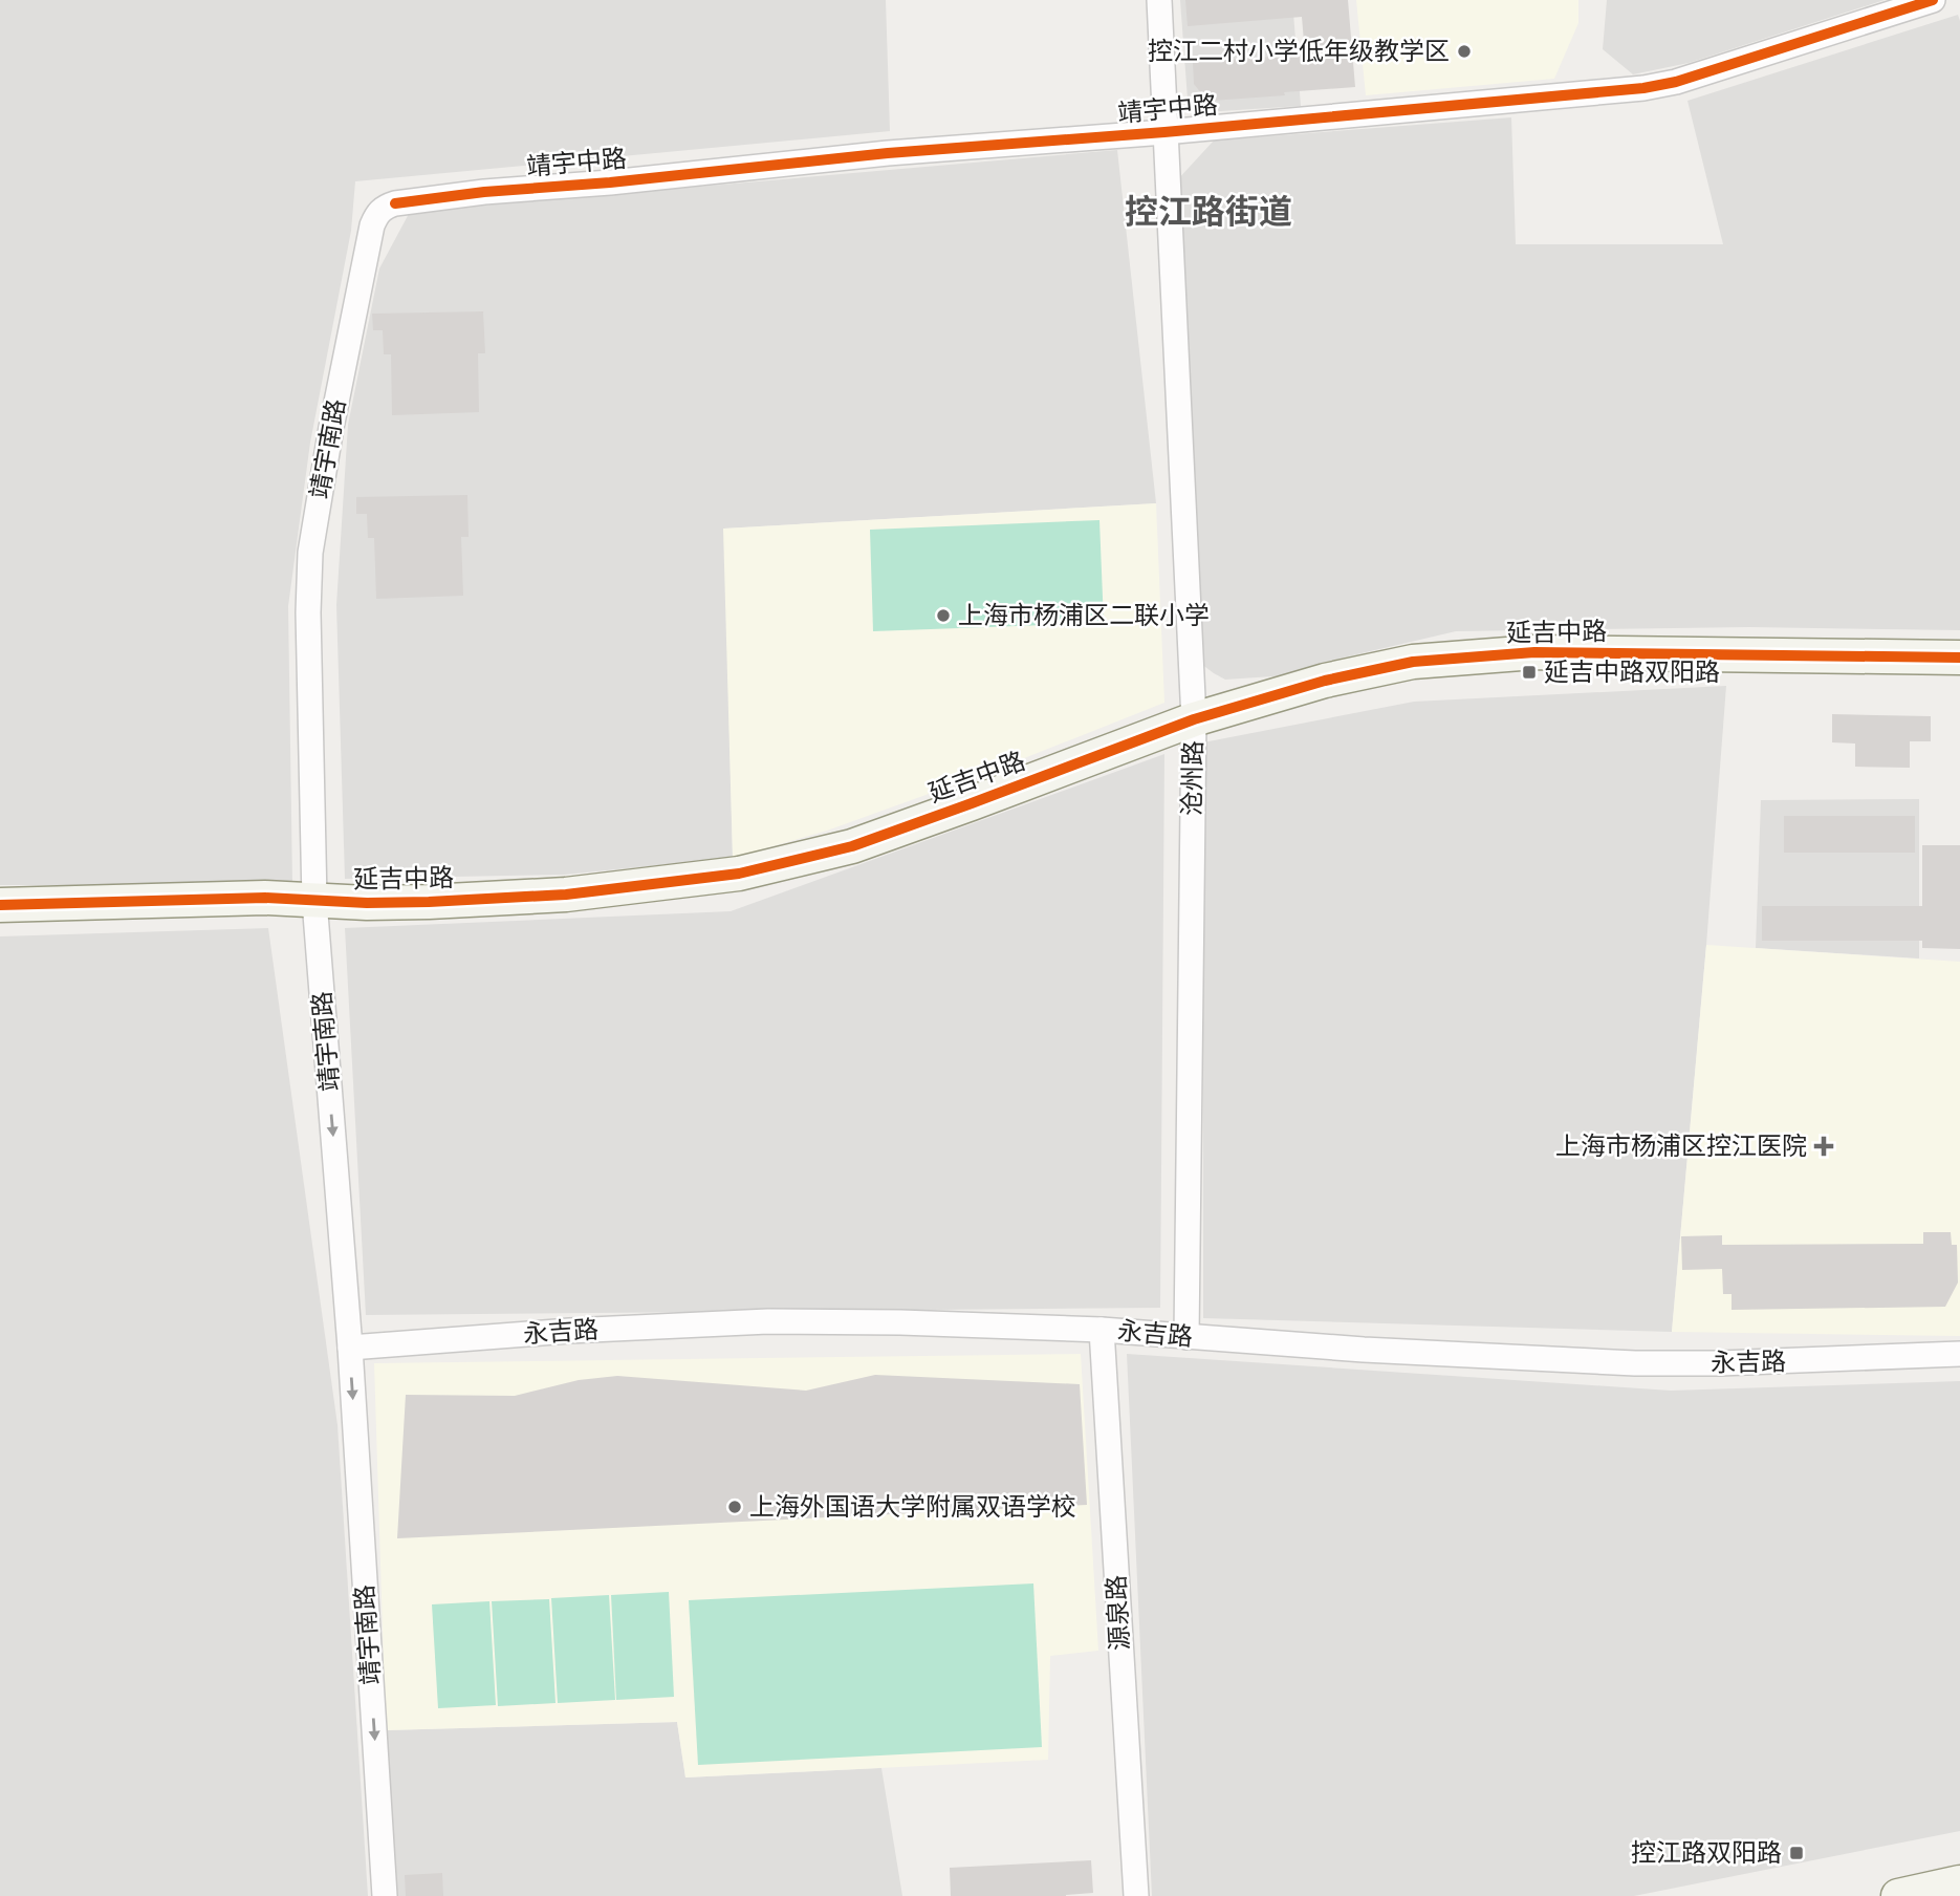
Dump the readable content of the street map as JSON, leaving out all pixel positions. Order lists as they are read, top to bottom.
{
  "streets": {
    "street": [
      "靖宇中路",
      "靖宇南路",
      "延吉中路",
      "沧州路",
      "永吉路",
      "源泉路"
    ]
  },
  "crossings": [
    ["靖宇中路", "靖宇南路"],
    ["靖宇中路", "沧州路"],
    ["靖宇南路", "延吉中路"],
    ["靖宇南路", "永吉路"],
    ["延吉中路", "沧州路"],
    ["沧州路", "永吉路"],
    ["永吉路", "源泉路"]
  ],
  "one_way": ["靖宇南路"],
  "districts": ["控江路街道"],
  "places": {
    "other": ["控江二村小学低年级教学区", "上海市杨浦区二联小学", "上海外国语大学附属双语学校"],
    "transit": ["延吉中路双阳路", "控江路双阳路"],
    "health": ["上海市杨浦区控江医院"]
  }
}
